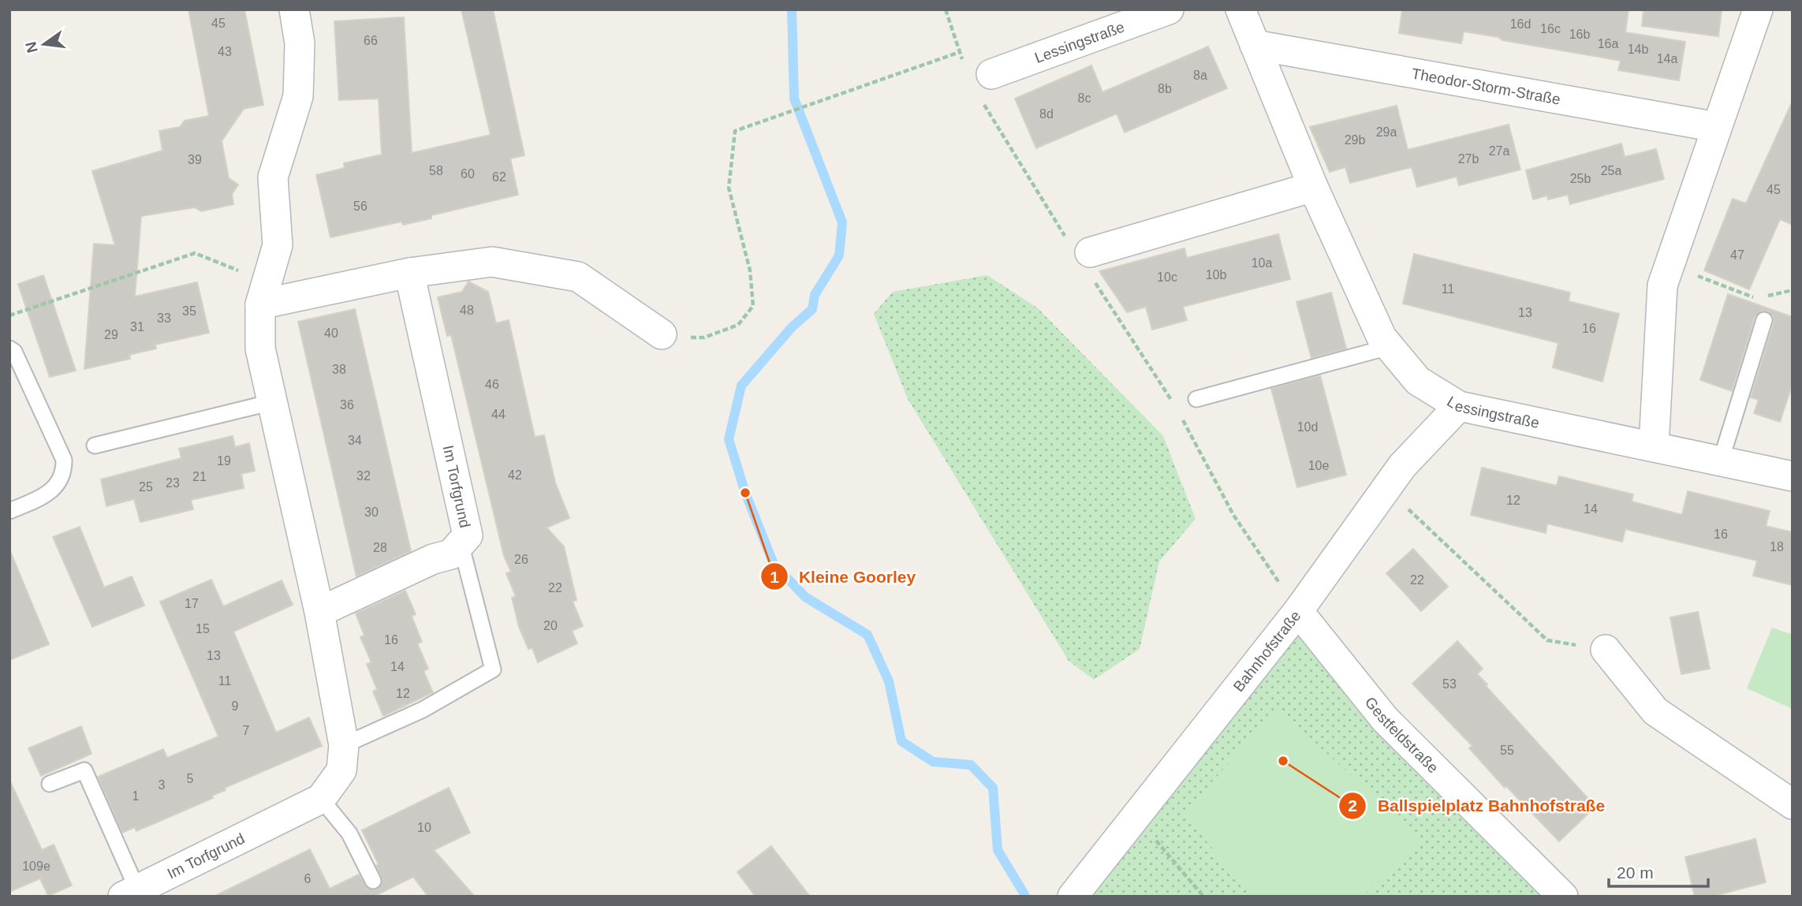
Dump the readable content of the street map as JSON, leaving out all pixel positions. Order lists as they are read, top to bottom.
{
  "streets": {
    "street": [
      "Lessingstraße",
      "Theodor-Storm-Straße",
      "Im Torfgrund",
      "Bahnhofstraße",
      "Gestfeldstraße"
    ]
  },
  "crossings": [
    ["Lessingstraße", "Theodor-Storm-Straße"],
    ["Lessingstraße", "Bahnhofstraße"],
    ["Bahnhofstraße", "Gestfeldstraße"]
  ],
  "places": ["Kleine Goorley", "Ballspielplatz Bahnhofstraße"],
  "house_numbers": [
    "45",
    "16d",
    "16c",
    "16b",
    "66",
    "16a",
    "14b",
    "43",
    "14a",
    "8a",
    "8b",
    "8c",
    "8d",
    "29a",
    "29b",
    "27a",
    "27b",
    "39",
    "58",
    "25a",
    "60",
    "62",
    "25b",
    "45",
    "56",
    "47",
    "10a",
    "10b",
    "10c",
    "11",
    "48",
    "35",
    "13",
    "33",
    "31",
    "16",
    "40",
    "29",
    "38",
    "46",
    "36",
    "44",
    "10d",
    "34",
    "19",
    "10e",
    "42",
    "32",
    "21",
    "23",
    "25",
    "12",
    "14",
    "30",
    "16",
    "18",
    "28",
    "26",
    "22",
    "22",
    "17",
    "20",
    "15",
    "16",
    "13",
    "14",
    "11",
    "53",
    "12",
    "9",
    "7",
    "55",
    "5",
    "3",
    "1",
    "10",
    "109e",
    "6"
  ],
  "scale_bar": "20 m",
  "north": "left"
}
